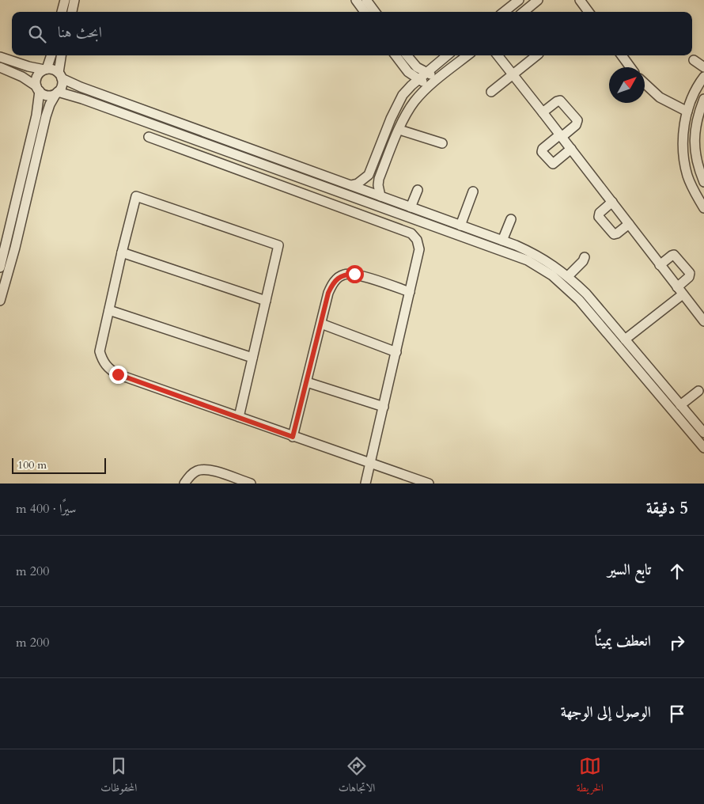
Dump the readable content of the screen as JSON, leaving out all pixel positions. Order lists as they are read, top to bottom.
{
  "scale_bar": "100 m",
  "north": "top right",
  "page": {
    "search": "ابحث هنا",
    "scale": "100 m",
    "heading": ["5 دقيقة", "سيرًا · 400 m"],
    "list": [
      ["تابع السير", "200 m"],
      ["انعطف يمينًا", "200 m"],
      "الوصول إلى الوجهة"
    ],
    "nav": ["الخريطة", "الاتجاهات", "المحفوظات"]
  }
}
